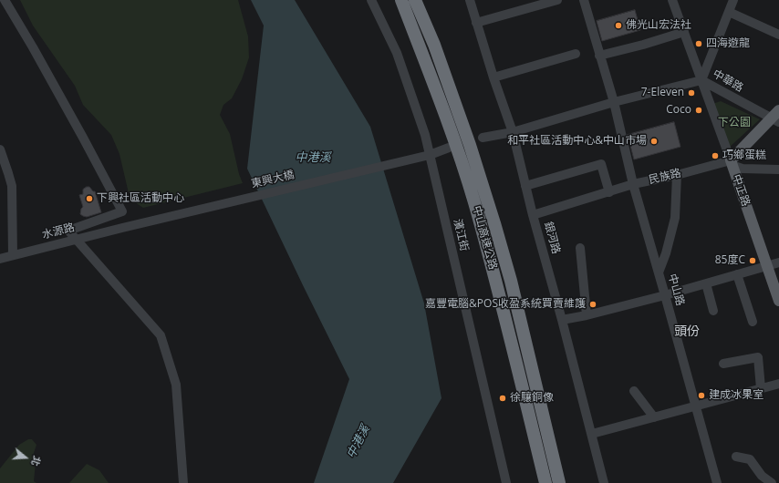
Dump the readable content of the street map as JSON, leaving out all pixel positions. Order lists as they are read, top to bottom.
{
  "streets": {
    "highway": ["中山高速公路"],
    "main road": ["中正路"],
    "street": [
      "中華路",
      "民族路",
      "東興大橋",
      "水源路",
      "濱江街",
      "銀河路",
      "中山路"
    ]
  },
  "crossings": [
    ["中華路", "中正路"],
    ["民族路", "中正路"],
    ["民族路", "銀河路"],
    ["民族路", "中山路"],
    ["東興大橋", "水源路"],
    ["東興大橋", "濱江街"]
  ],
  "districts": ["頭份"],
  "water": ["中港溪"],
  "parks": ["下公園"],
  "places": [
    "佛光山宏法社",
    "四海遊龍",
    "7-Eleven",
    "Coco",
    "和平社區活動中心&中山市場",
    "巧鄉蛋糕",
    "下興社區活動中心",
    "85度C",
    "嘉豐電腦&POS收盈系統買賣維護",
    "建成冰果室",
    "徐驤銅像"
  ],
  "north": "right"
}
